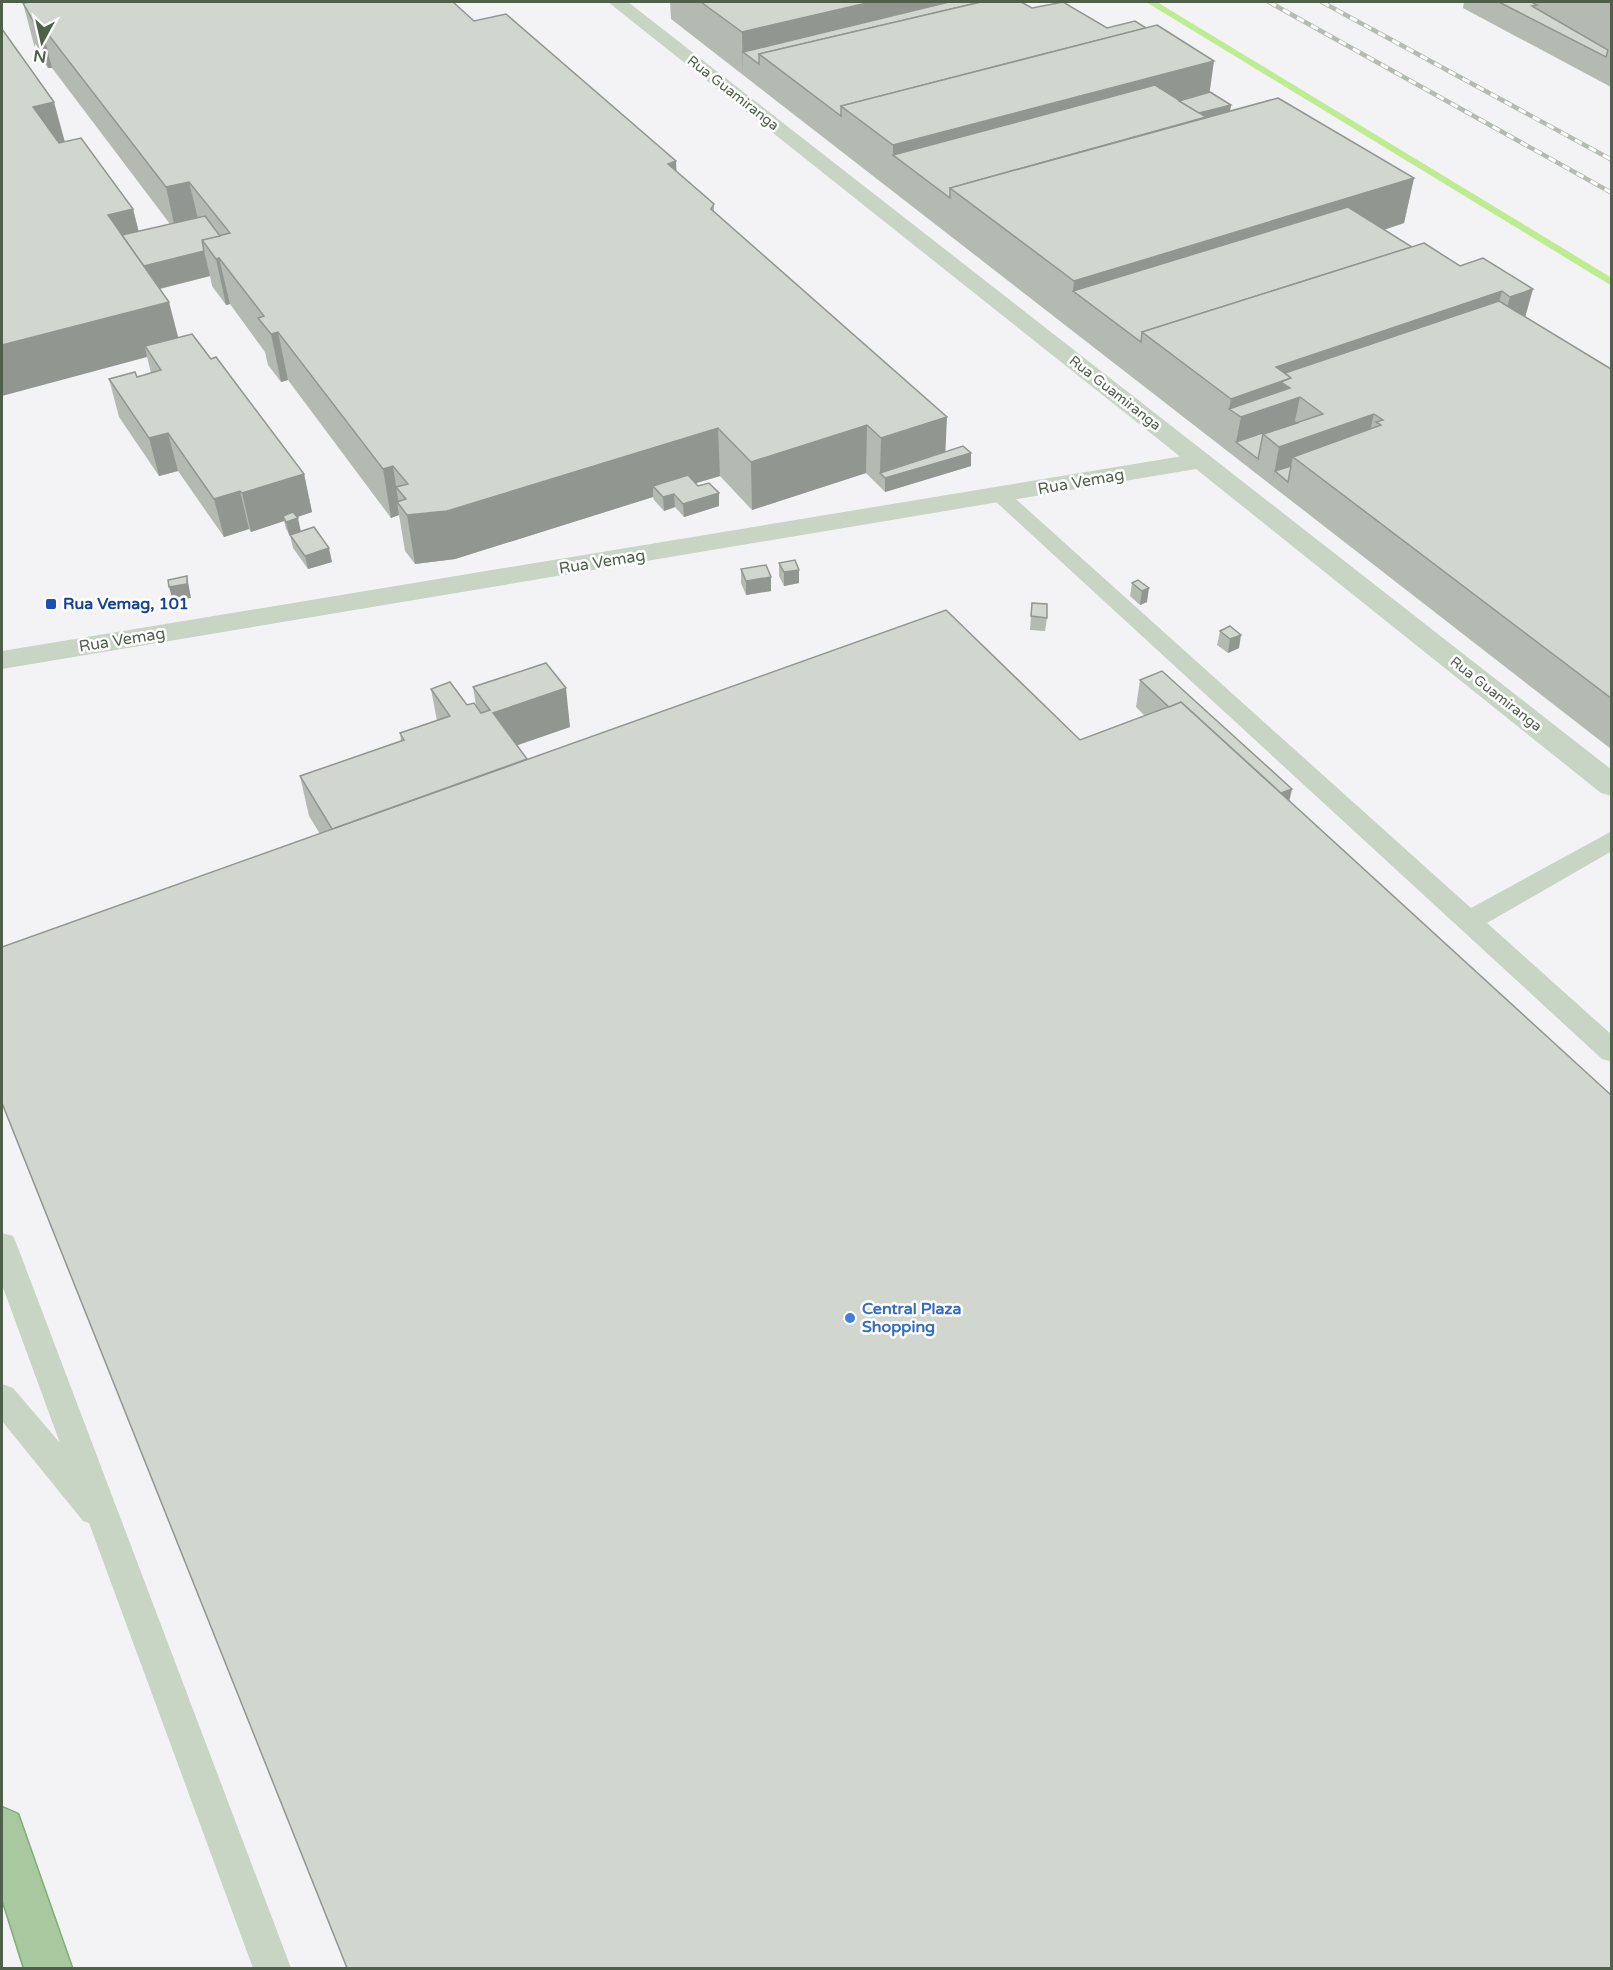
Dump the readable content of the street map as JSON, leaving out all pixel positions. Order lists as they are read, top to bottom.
{
  "streets": {
    "street": ["Rua Guamiranga", "Rua Vemag"]
  },
  "crossings": [
    ["Rua Guamiranga", "Rua Vemag"]
  ],
  "places": {
    "transit": ["Rua Vemag, 101"],
    "other": ["Central Plaza Shopping"]
  },
  "north": "bottom"
}
